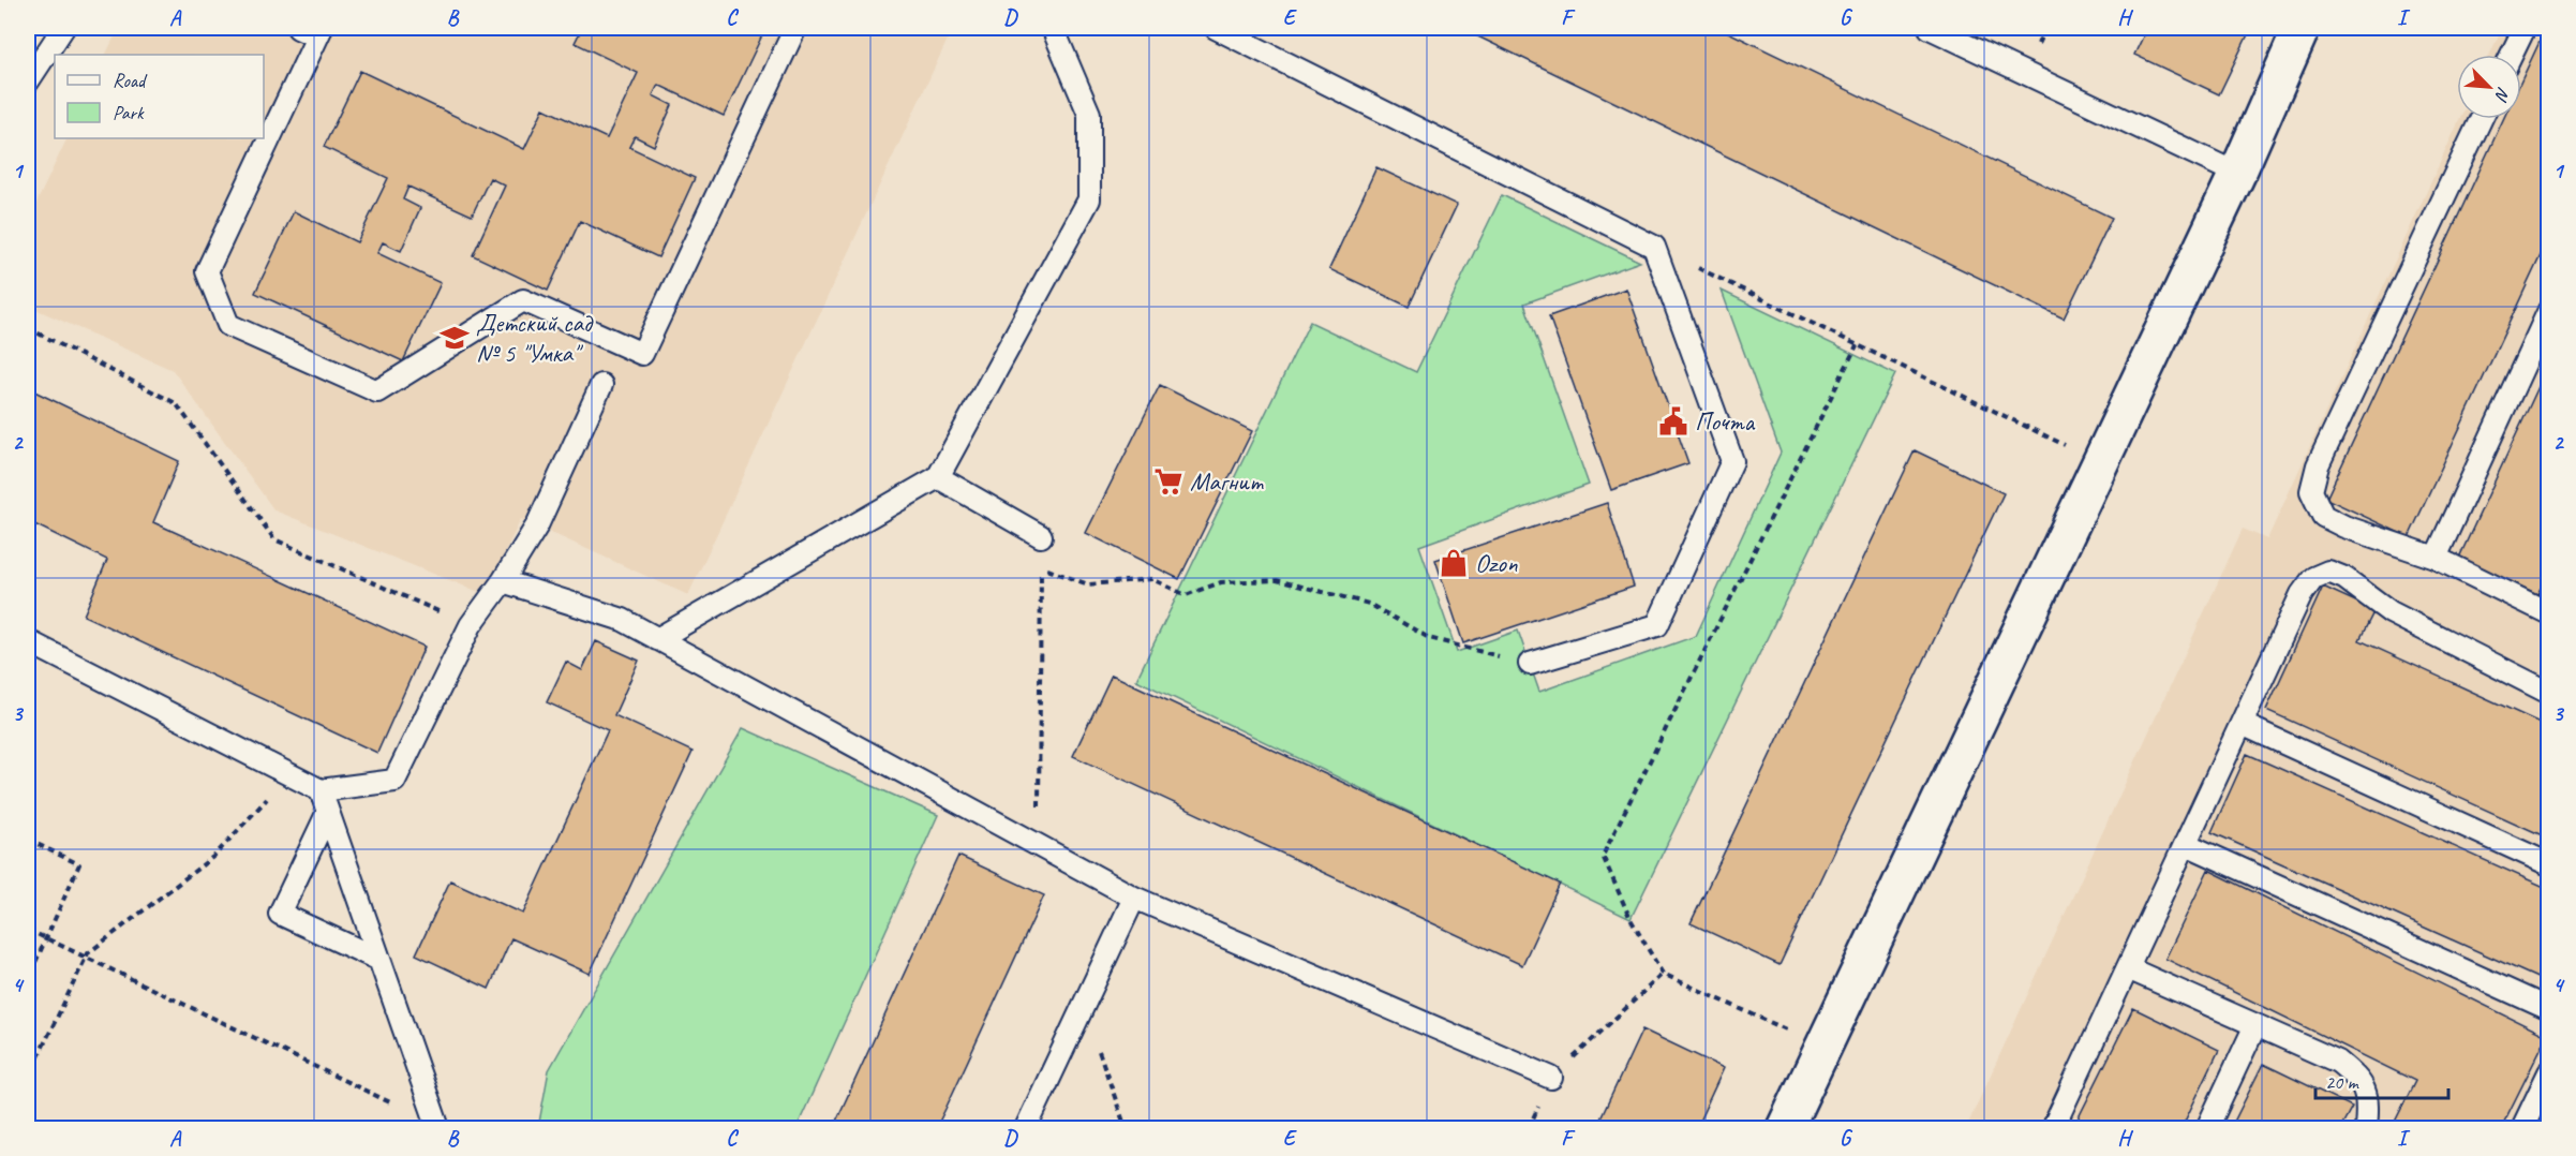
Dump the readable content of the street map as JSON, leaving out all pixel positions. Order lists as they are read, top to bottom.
{
  "places": {
    "school or university": ["Детский сад № 5 \"Умка\""],
    "public building": ["Почта"],
    "supermarket": ["Магнит"],
    "shop": ["Ozon"]
  },
  "legend": ["Road", "Park"],
  "scale_bar": "20 m",
  "north": "bottom right",
  "grid": {
    "columns": [
      "A",
      "B",
      "C",
      "D",
      "E",
      "F",
      "G",
      "H",
      "I"
    ],
    "rows": [
      "1",
      "2",
      "3",
      "4"
    ]
  }
}
